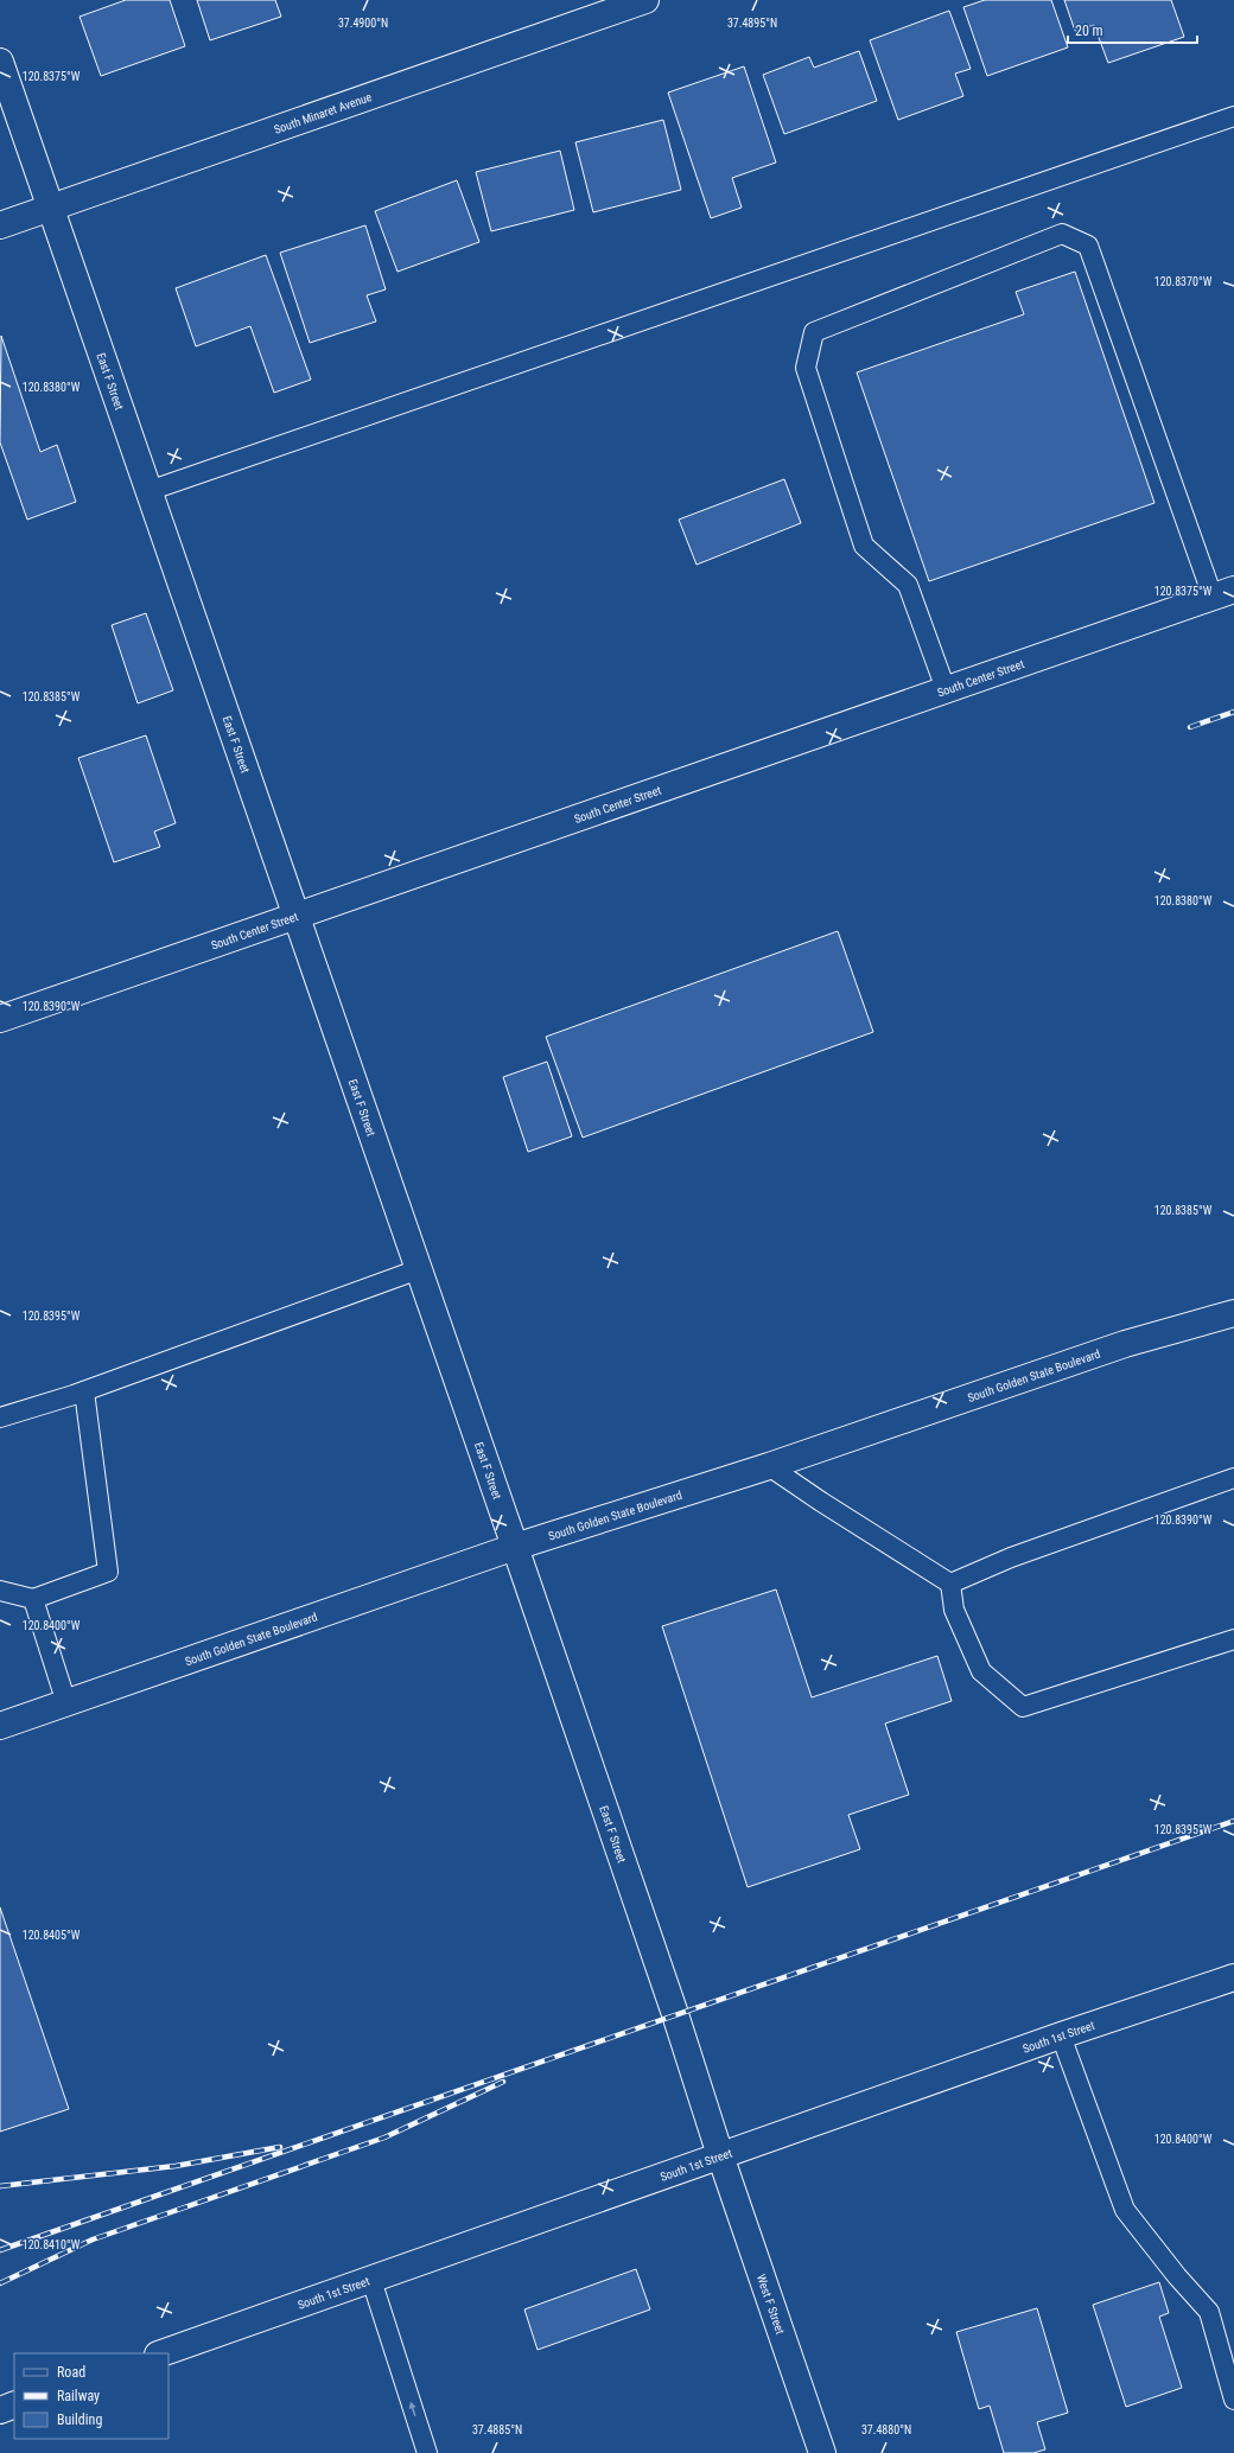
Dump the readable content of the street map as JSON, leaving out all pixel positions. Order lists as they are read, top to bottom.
{
  "streets": {
    "street": [
      "South Minaret Avenue",
      "East F Street",
      "South Center Street",
      "South Golden State Boulevard",
      "South 1st Street",
      "West F Street"
    ]
  },
  "crossings": [
    ["South Minaret Avenue", "East F Street"],
    ["East F Street", "South Center Street"],
    ["East F Street", "South Golden State Boulevard"],
    ["East F Street", "South 1st Street"],
    ["East F Street", "West F Street"],
    ["South 1st Street", "West F Street"]
  ],
  "legend": ["Road", "Railway", "Building"],
  "scale_bar": "20 m",
  "coordinates": [
    "37.4900°N",
    "37.4895°N",
    "120.8375°W",
    "120.8370°W",
    "120.8380°W",
    "120.8385°W",
    "120.8390°W",
    "120.8395°W",
    "120.8400°W",
    "120.8405°W",
    "120.8410°W",
    "37.4885°N",
    "37.4880°N"
  ]
}
